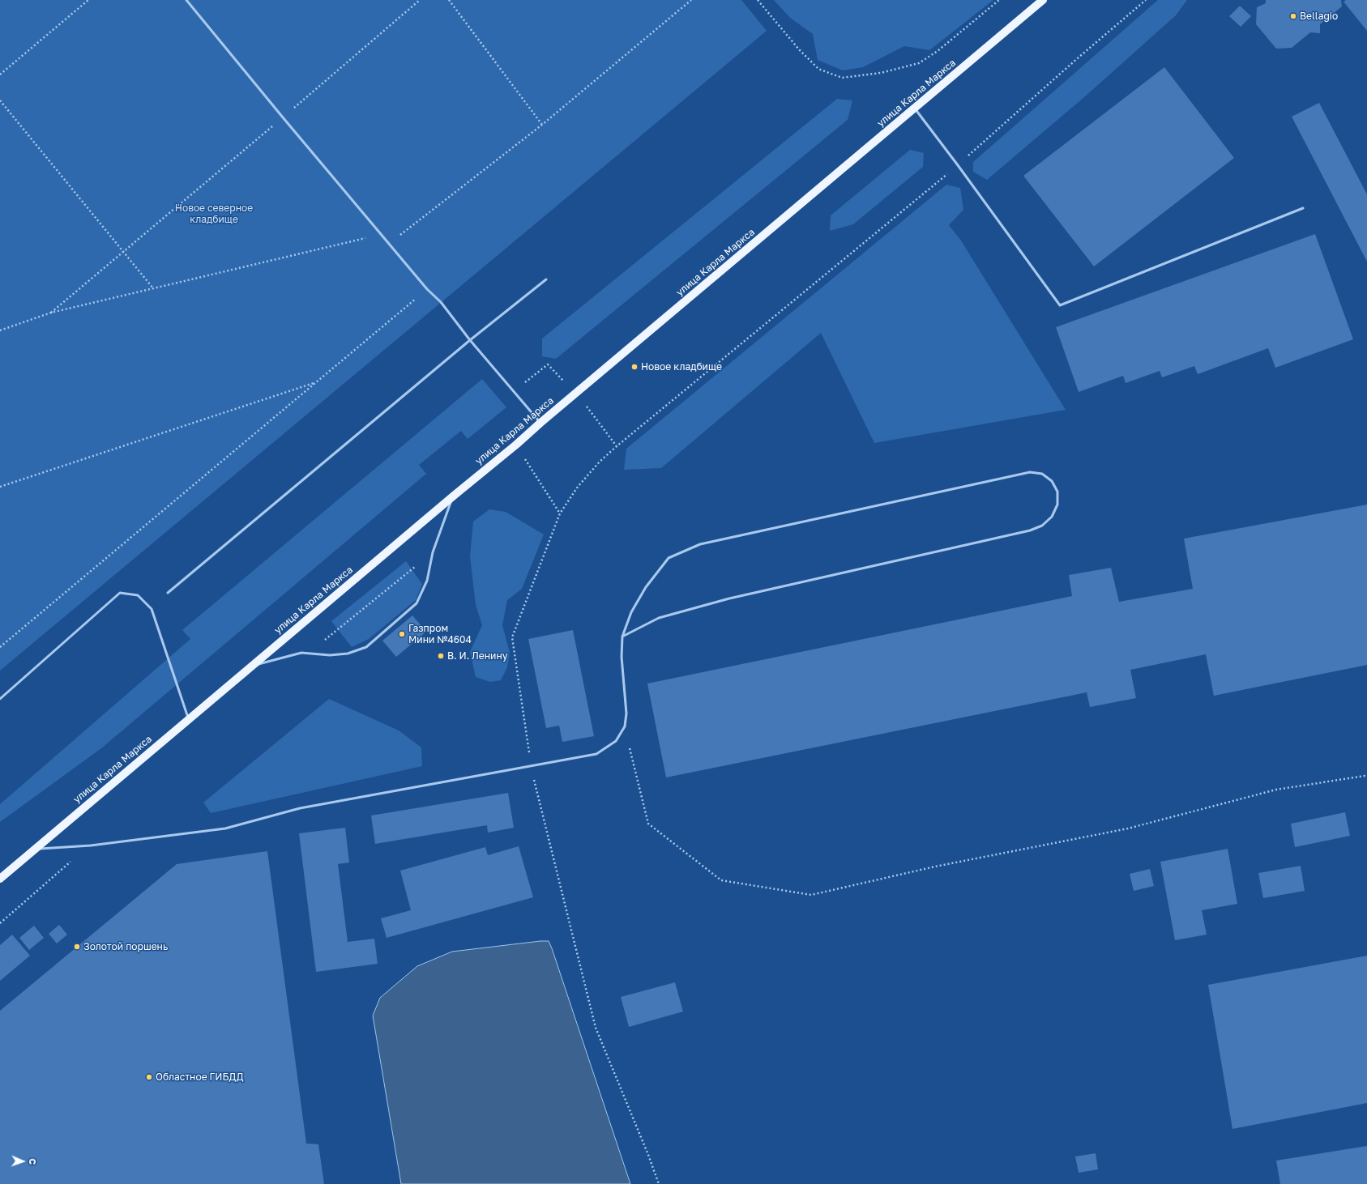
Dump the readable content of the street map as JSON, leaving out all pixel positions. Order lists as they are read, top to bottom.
{
  "streets": {
    "main road": ["улица Карла Маркса"]
  },
  "parks": ["Новое северное кладбище"],
  "places": [
    "Bellagio",
    "Новое кладбище",
    "Газпром Мини №4604",
    "В. И. Ленину",
    "Золотой поршень",
    "Областное ГИБДД"
  ],
  "north": "right"
}
